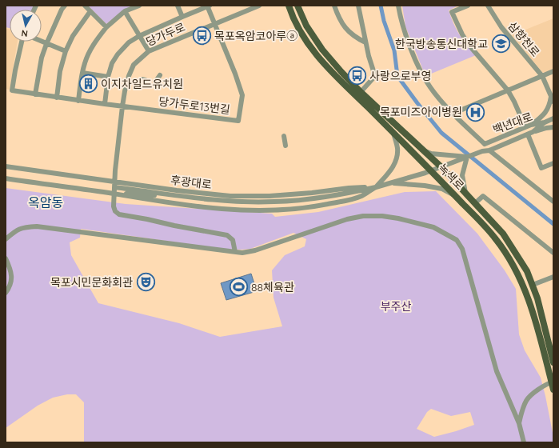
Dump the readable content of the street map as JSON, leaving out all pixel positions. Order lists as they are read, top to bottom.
{
  "streets": {
    "main road": ["녹색로"],
    "street": [
      "당가두로",
      "삼향천로",
      "당가두로13번길",
      "백년대로",
      "후광대로"
    ]
  },
  "crossings": [
    ["당가두로", "당가두로13번길"],
    ["당가두로", "후광대로"],
    ["백년대로", "후광대로"],
    ["녹색로", "후광대로"]
  ],
  "districts": ["옥암동"],
  "parks": ["부주산"],
  "places": {
    "bus stop": ["목포옥암코아루ⓐ", "사랑으로부영"],
    "school or university": ["한국방송통신대학교"],
    "building": ["이지차일드유치원"],
    "hospital": ["목포미즈아이병원"],
    "theatre": ["목포시민문화회관"],
    "sports": ["88체육관"]
  },
  "north": "bottom"
}
